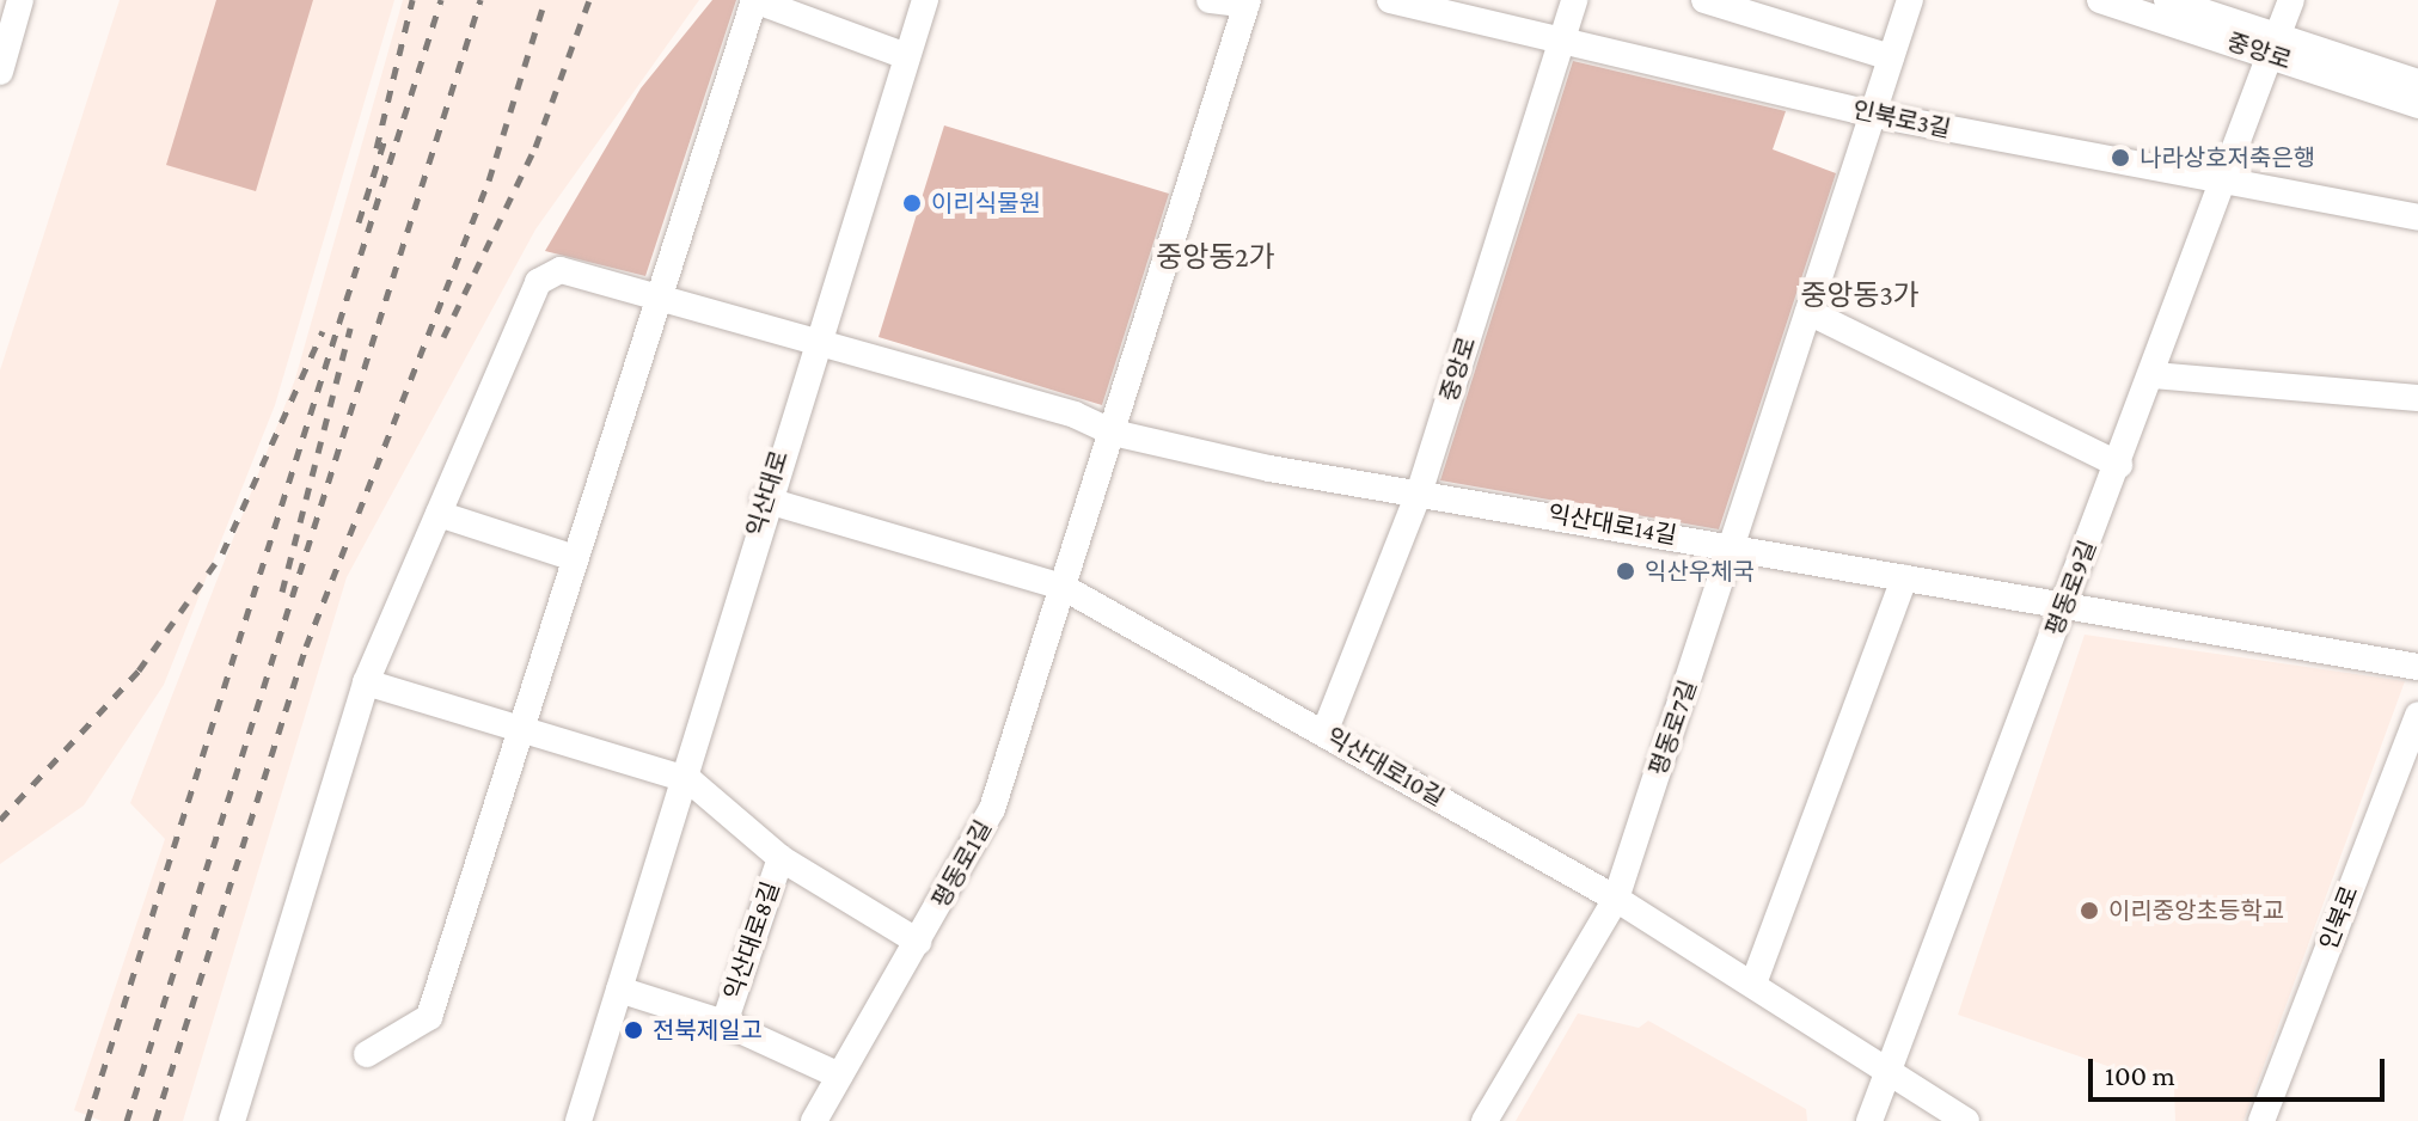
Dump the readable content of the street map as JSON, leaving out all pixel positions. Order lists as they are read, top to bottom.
{
  "streets": {
    "street": [
      "중앙로",
      "인북로3길",
      "익산대로",
      "익산대로14길",
      "평동로9길",
      "평동로7길",
      "익산대로10길",
      "평동로1길",
      "인북로",
      "익산대로8길"
    ]
  },
  "crossings": [
    ["중앙로", "인북로3길"],
    ["중앙로", "익산대로14길"],
    ["중앙로", "평동로9길"],
    ["중앙로", "익산대로10길"],
    ["인북로3길", "평동로9길"],
    ["인북로3길", "평동로7길"],
    ["익산대로", "익산대로14길"],
    ["익산대로", "익산대로10길"],
    ["익산대로", "익산대로8길"],
    ["익산대로14길", "평동로9길"],
    ["익산대로14길", "평동로7길"],
    ["평동로9길", "익산대로10길"],
    ["평동로7길", "익산대로10길"],
    ["익산대로10길", "평동로1길"],
    ["평동로1길", "익산대로8길"]
  ],
  "districts": ["중앙동2가", "중앙동3가"],
  "places": [
    "나라상호저축은행",
    "이리식물원",
    "익산우체국",
    "이리중앙초등학교",
    "전북제일고"
  ],
  "scale_bar": "100 m"
}
